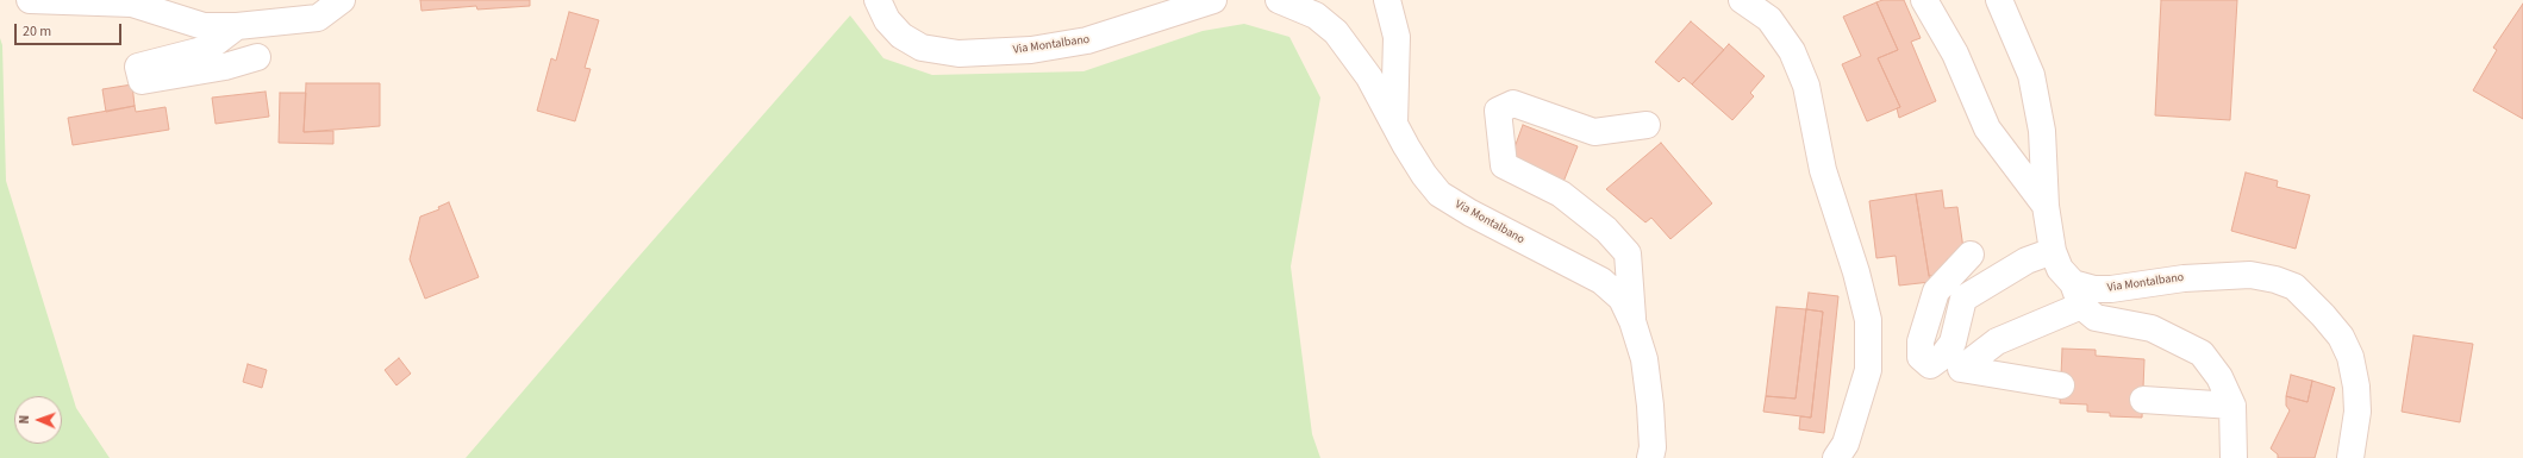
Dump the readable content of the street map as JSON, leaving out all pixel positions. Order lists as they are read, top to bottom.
{
  "streets": {
    "street": ["Via Montalbano"]
  },
  "scale_bar": "20 m",
  "north": "left"
}
